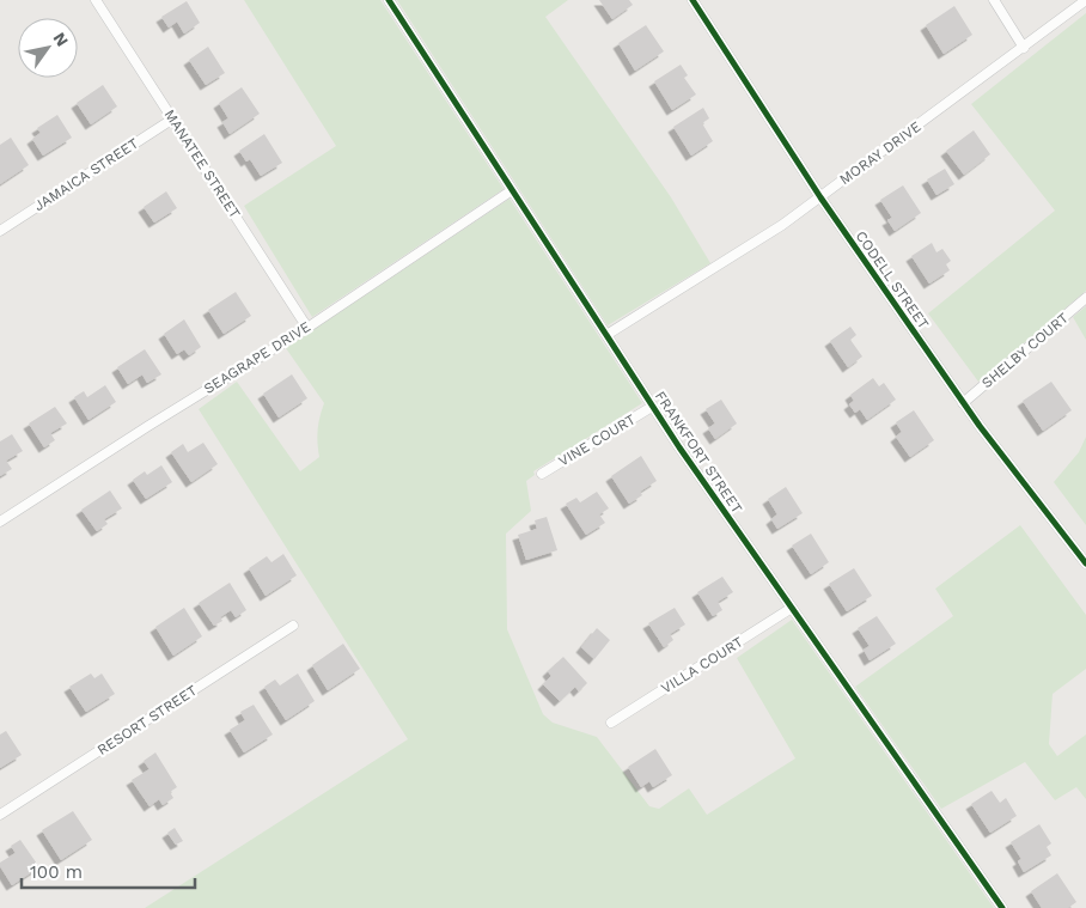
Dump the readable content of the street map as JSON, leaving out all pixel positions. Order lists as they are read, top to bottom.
{
  "streets": {
    "street": [
      "MORAY DRIVE",
      "MANATEE STREET",
      "JAMAICA STREET",
      "CODELL STREET",
      "SHELBY COURT",
      "SEAGRAPE DRIVE",
      "VINE COURT",
      "FRANKFORT STREET",
      "VILLA COURT",
      "RESORT STREET"
    ]
  },
  "crossings": [
    ["MORAY DRIVE", "CODELL STREET"],
    ["MORAY DRIVE", "FRANKFORT STREET"],
    ["MANATEE STREET", "JAMAICA STREET"],
    ["MANATEE STREET", "SEAGRAPE DRIVE"],
    ["CODELL STREET", "SHELBY COURT"],
    ["SEAGRAPE DRIVE", "FRANKFORT STREET"],
    ["VINE COURT", "FRANKFORT STREET"],
    ["FRANKFORT STREET", "VILLA COURT"]
  ],
  "scale_bar": "100 m",
  "north": "top right"
}
